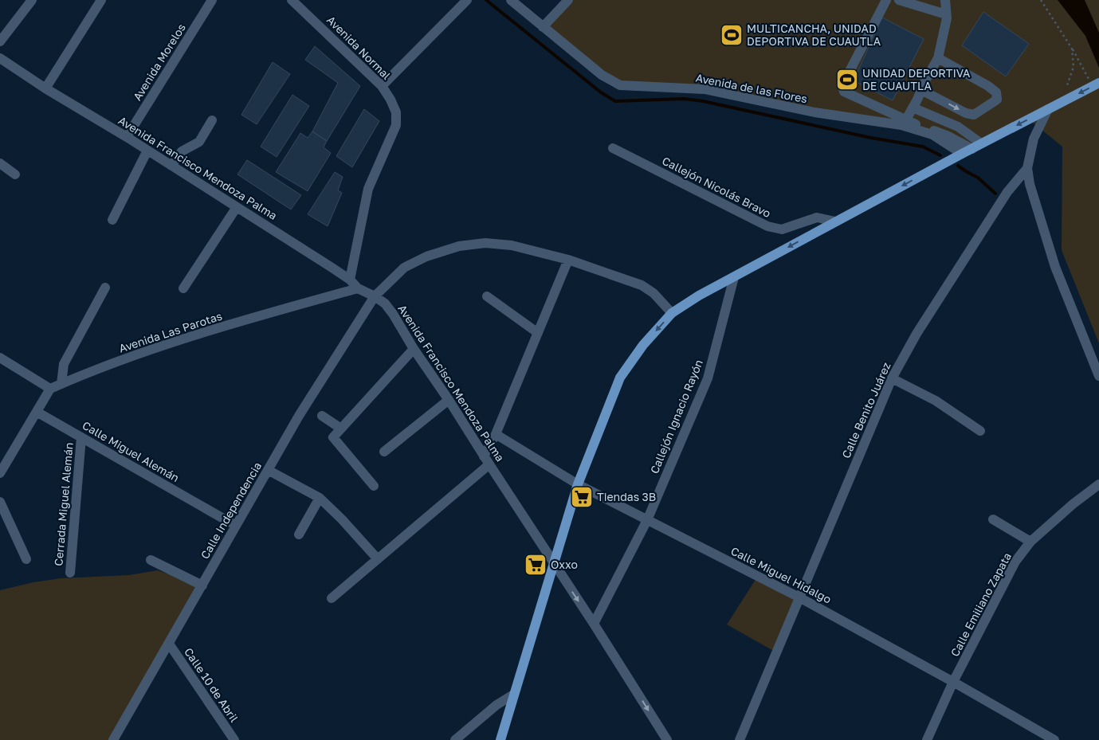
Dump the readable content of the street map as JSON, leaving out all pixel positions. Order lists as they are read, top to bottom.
{
  "streets": {
    "street": [
      "Avenida Normal",
      "Avenida Morelos",
      "Avenida de las Flores",
      "Avenida Francisco Mendoza Palma",
      "Callejón Nicolás Bravo",
      "Avenida Las Parotas",
      "Calle Benito Juárez",
      "Callejón Ignacio Rayón",
      "Calle Miguel Alemán",
      "Cerrada Miguel Alemán",
      "Calle Independencia",
      "Calle Miguel Hidalgo",
      "Calle Emiliano Zapata",
      "Calle 10 de Abril"
    ]
  },
  "crossings": [
    ["Avenida Normal", "Avenida Francisco Mendoza Palma"],
    ["Avenida Morelos", "Avenida Francisco Mendoza Palma"],
    ["Avenida Francisco Mendoza Palma", "Avenida Las Parotas"],
    ["Avenida Francisco Mendoza Palma", "Callejón Ignacio Rayón"],
    ["Avenida Francisco Mendoza Palma", "Calle Independencia"],
    ["Calle Benito Juárez", "Calle Miguel Hidalgo"],
    ["Callejón Ignacio Rayón", "Calle Miguel Hidalgo"],
    ["Calle Miguel Alemán", "Cerrada Miguel Alemán"],
    ["Calle Miguel Alemán", "Calle Independencia"],
    ["Calle Independencia", "Calle 10 de Abril"],
    ["Calle Miguel Hidalgo", "Calle Emiliano Zapata"]
  ],
  "places": {
    "sports": ["MULTICANCHA, UNIDAD DEPORTIVA DE CUAUTLA", "UNIDAD DEPORTIVA DE CUAUTLA"],
    "supermarket": ["Tiendas 3B", "Oxxo"]
  }
}
